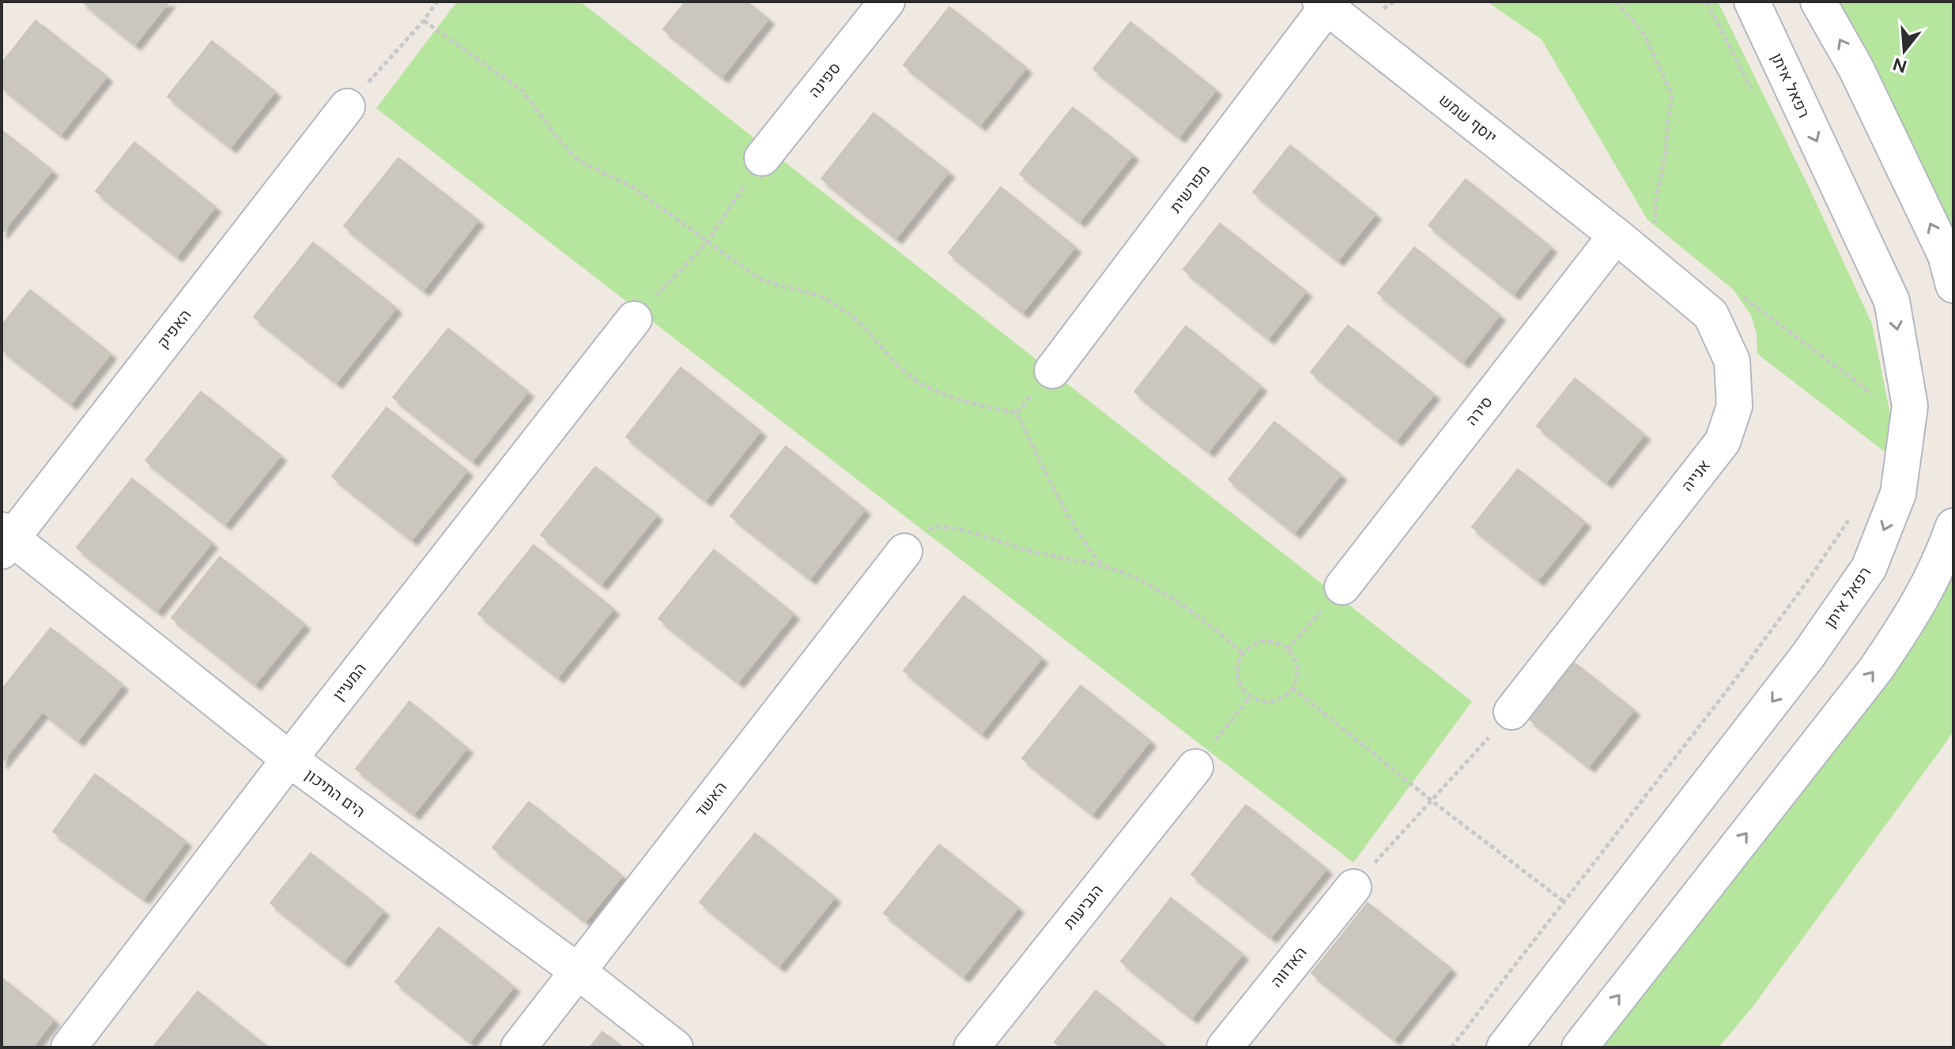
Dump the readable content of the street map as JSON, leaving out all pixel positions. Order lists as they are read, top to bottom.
{
  "streets": {
    "street": [
      "ספינה",
      "רפאל איתן",
      "יוסף שמש",
      "מפרשית",
      "האפיק",
      "סירה",
      "אנייה",
      "המעיין",
      "הים התיכון",
      "האשד",
      "הנביעות",
      "האדווה"
    ]
  },
  "crossings": [
    ["יוסף שמש", "מפרשית"],
    ["יוסף שמש", "סירה"],
    ["יוסף שמש", "אנייה"],
    ["האפיק", "הים התיכון"],
    ["סירה", "אנייה"],
    ["המעיין", "הים התיכון"],
    ["הים התיכון", "האשד"]
  ],
  "north": "bottom"
}
